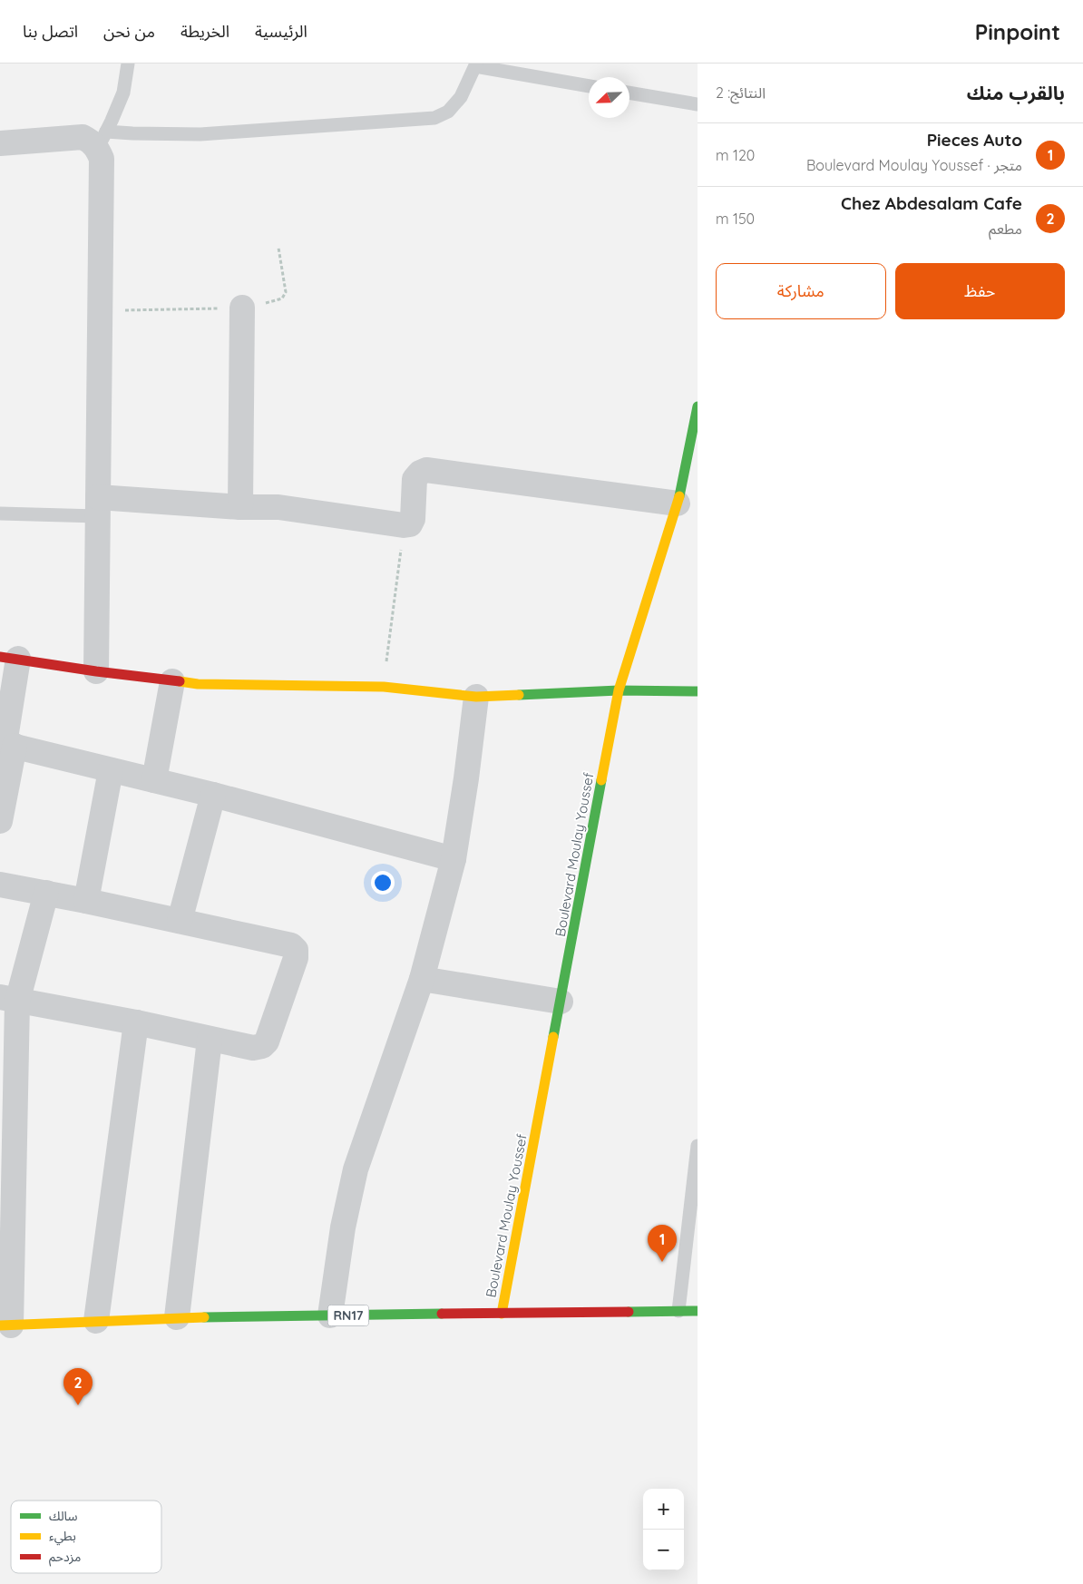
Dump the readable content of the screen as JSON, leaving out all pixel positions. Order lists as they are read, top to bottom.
{
  "streets": {
    "street": ["Boulevard Moulay Youssef", "RN17"]
  },
  "crossings": [
    ["Boulevard Moulay Youssef", "RN17"]
  ],
  "legend": ["سالك", "بطيء", "مزدحم"],
  "north": "bottom left",
  "page": {
    "header": "Pinpoint",
    "nav": [
      "الرئيسية",
      "الخريطة",
      "من نحن",
      "اتصل بنا"
    ],
    "heading": ["بالقرب منك", "النتائج: 2"],
    "list": [
      {
        "mark": "1",
        "name": "Pieces Auto",
        "note": "متجر · Boulevard Moulay Youssef",
        "value": "120 m"
      },
      {
        "mark": "2",
        "name": "Chez Abdesalam Cafe",
        "note": "مطعم",
        "value": "150 m"
      }
    ],
    "buttons": ["حفظ", "مشاركة"],
    "pins": ["1", "2"],
    "map_buttons": ["+", "−"]
  }
}
